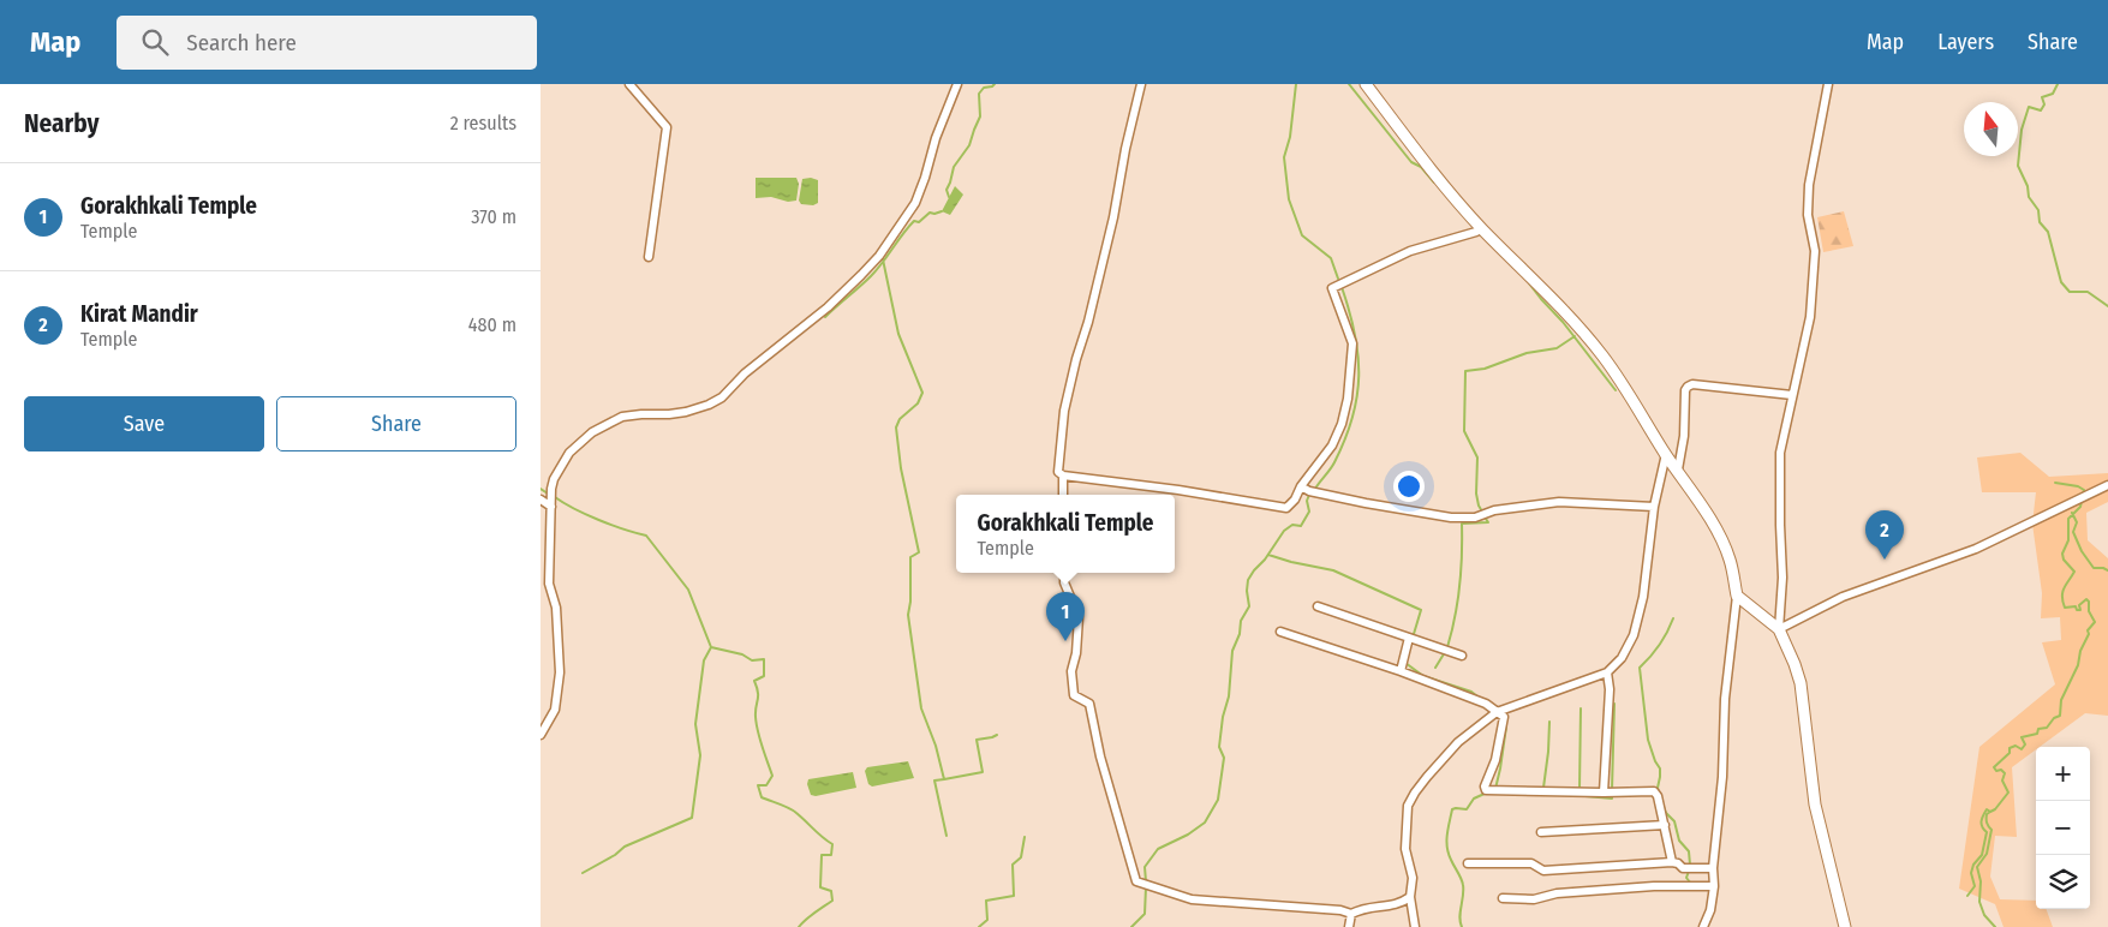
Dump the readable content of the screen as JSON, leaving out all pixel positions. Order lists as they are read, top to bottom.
{
  "north": "top",
  "page": {
    "header": "Map",
    "search": "Search here",
    "nav": ["Map", "Layers", "Share"],
    "heading": ["Nearby", "2 results"],
    "list": [
      {
        "mark": "1",
        "name": "Gorakhkali Temple",
        "note": "Temple",
        "value": "370 m"
      },
      {
        "mark": "2",
        "name": "Kirat Mandir",
        "note": "Temple",
        "value": "480 m"
      }
    ],
    "buttons": ["Save", "Share"],
    "popup": ["Gorakhkali Temple", "Temple"],
    "pins": ["2", "1"],
    "map_buttons": ["+", "−"]
  }
}
